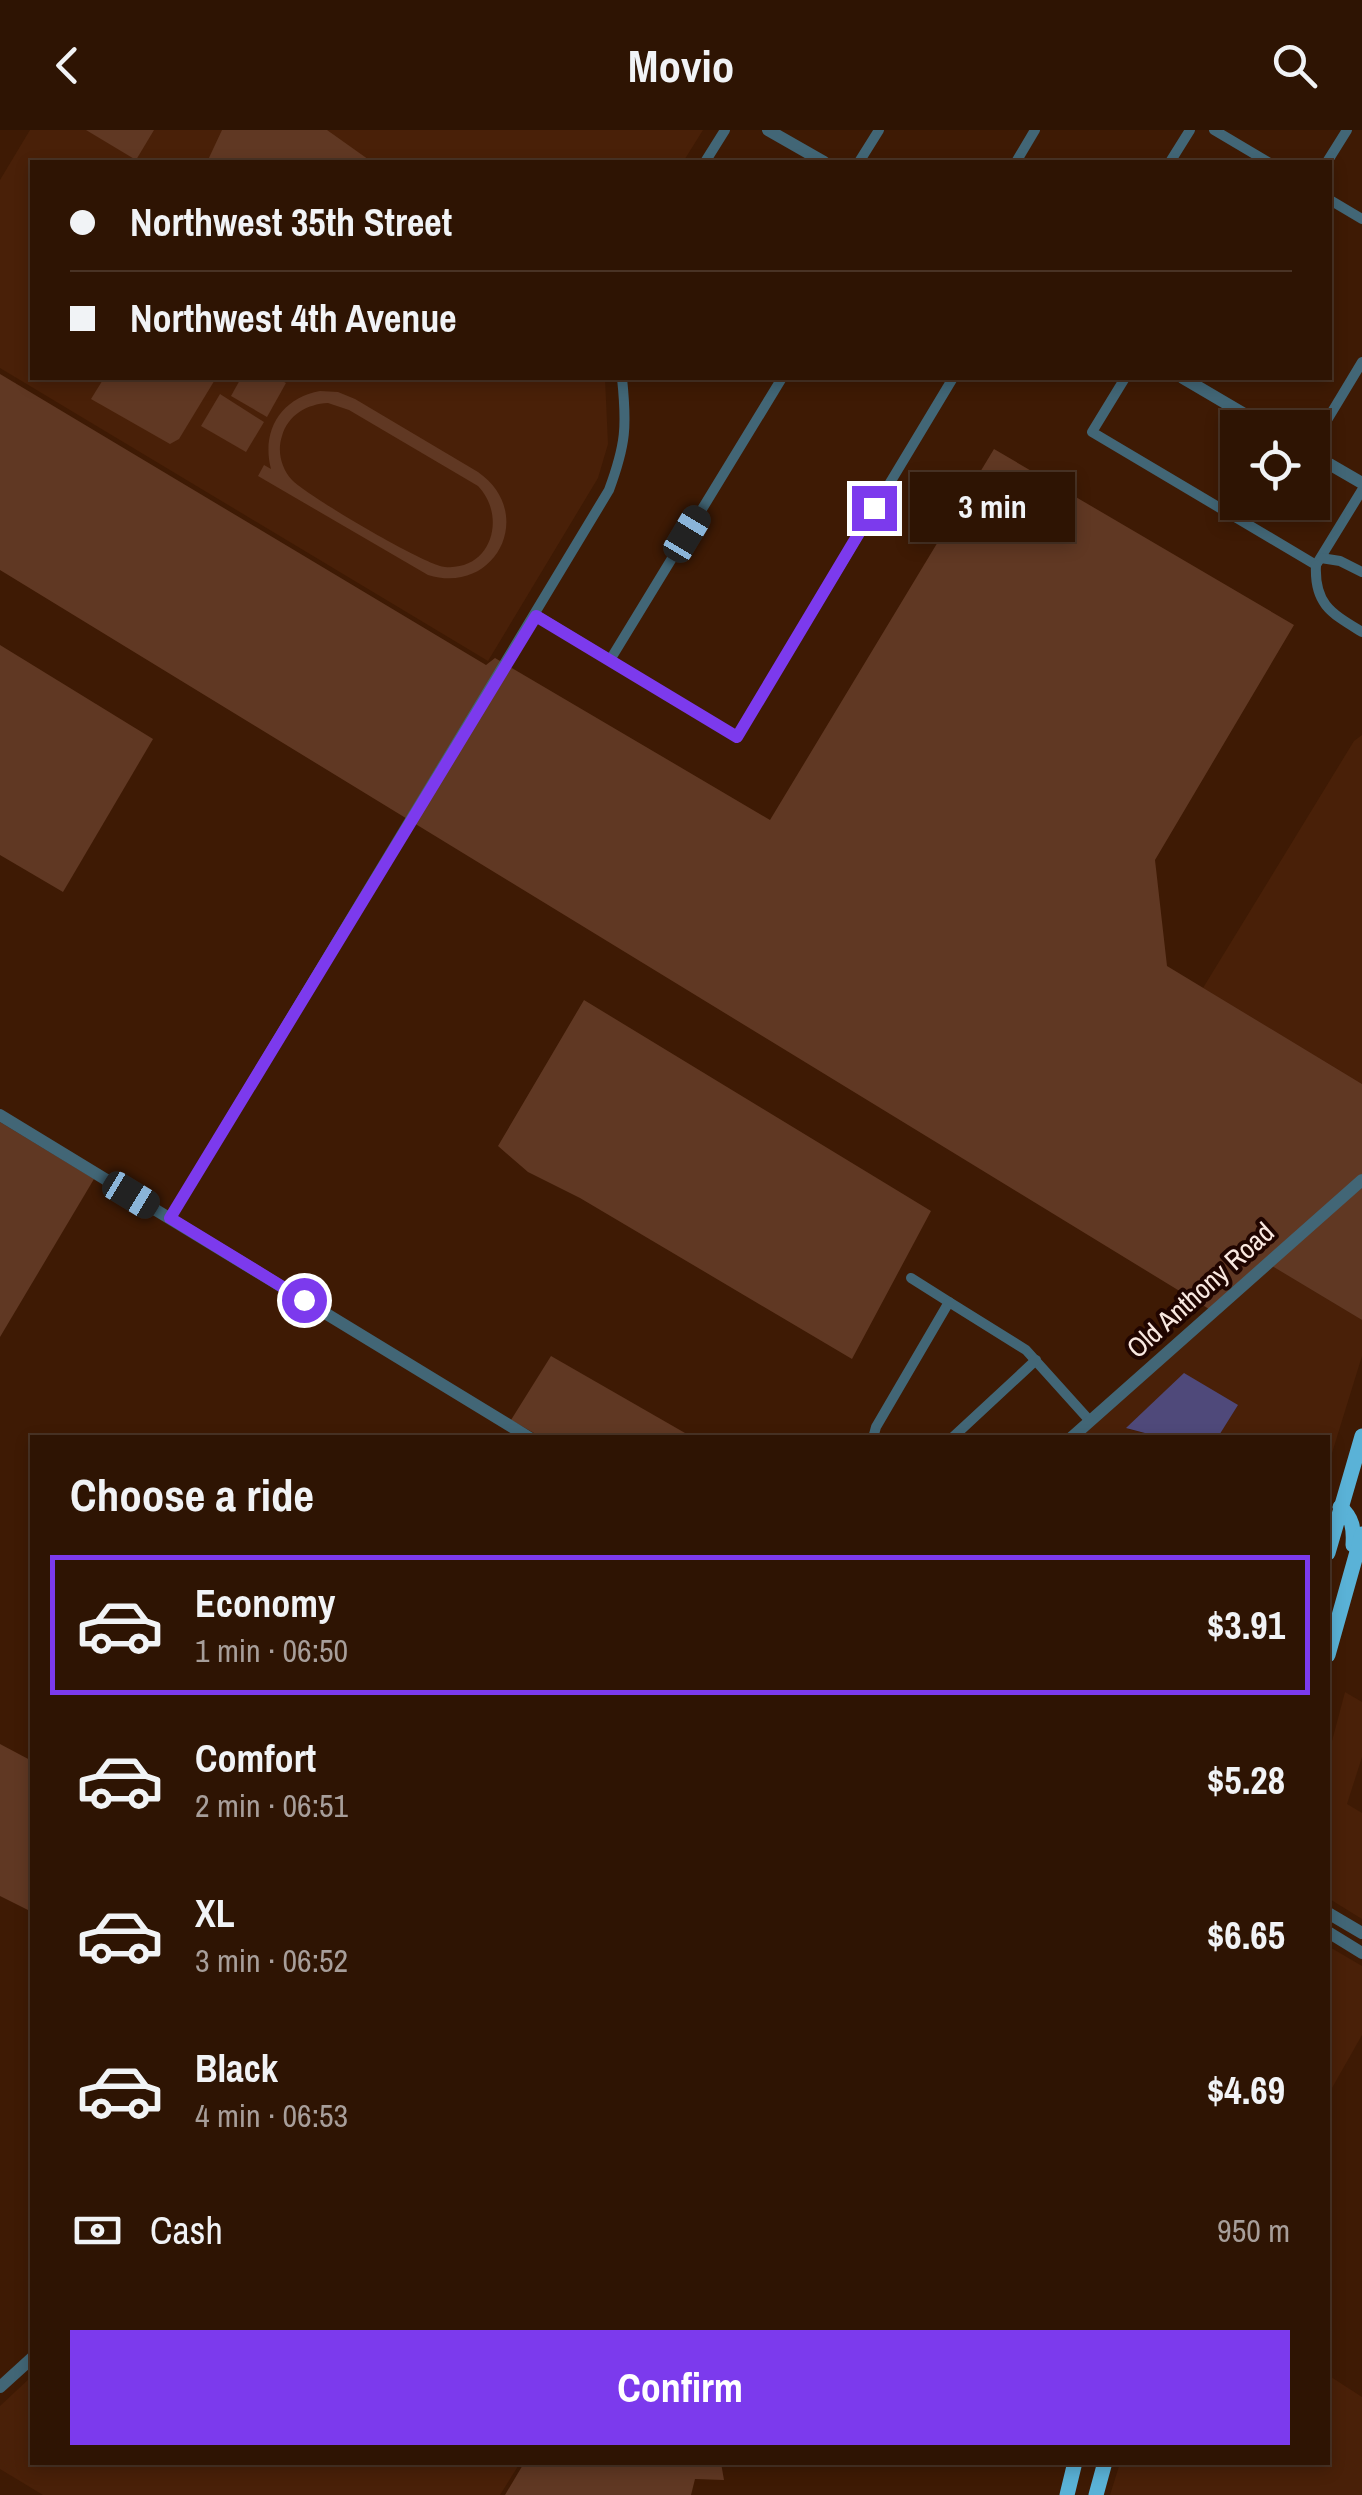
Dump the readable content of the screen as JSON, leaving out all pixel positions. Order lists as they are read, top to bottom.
{
  "streets": {
    "street": ["Old Anthony Road"]
  },
  "page": {
    "header": "Movio",
    "banner": ["Northwest 35th Street", "Northwest 4th Avenue"],
    "bubble": "3 min",
    "heading": "Choose a ride",
    "list": [
      {
        "name": "Economy",
        "note": "1 min · 06:50",
        "value": "$3.91"
      },
      {
        "name": "Comfort",
        "note": "2 min · 06:51",
        "value": "$5.28"
      },
      {
        "name": "XL",
        "note": "3 min · 06:52",
        "value": "$6.65"
      },
      {
        "name": "Black",
        "note": "4 min · 06:53",
        "value": "$4.69"
      }
    ],
    "pay": ["Cash", "950 m"],
    "buttons": "Confirm"
  }
}
